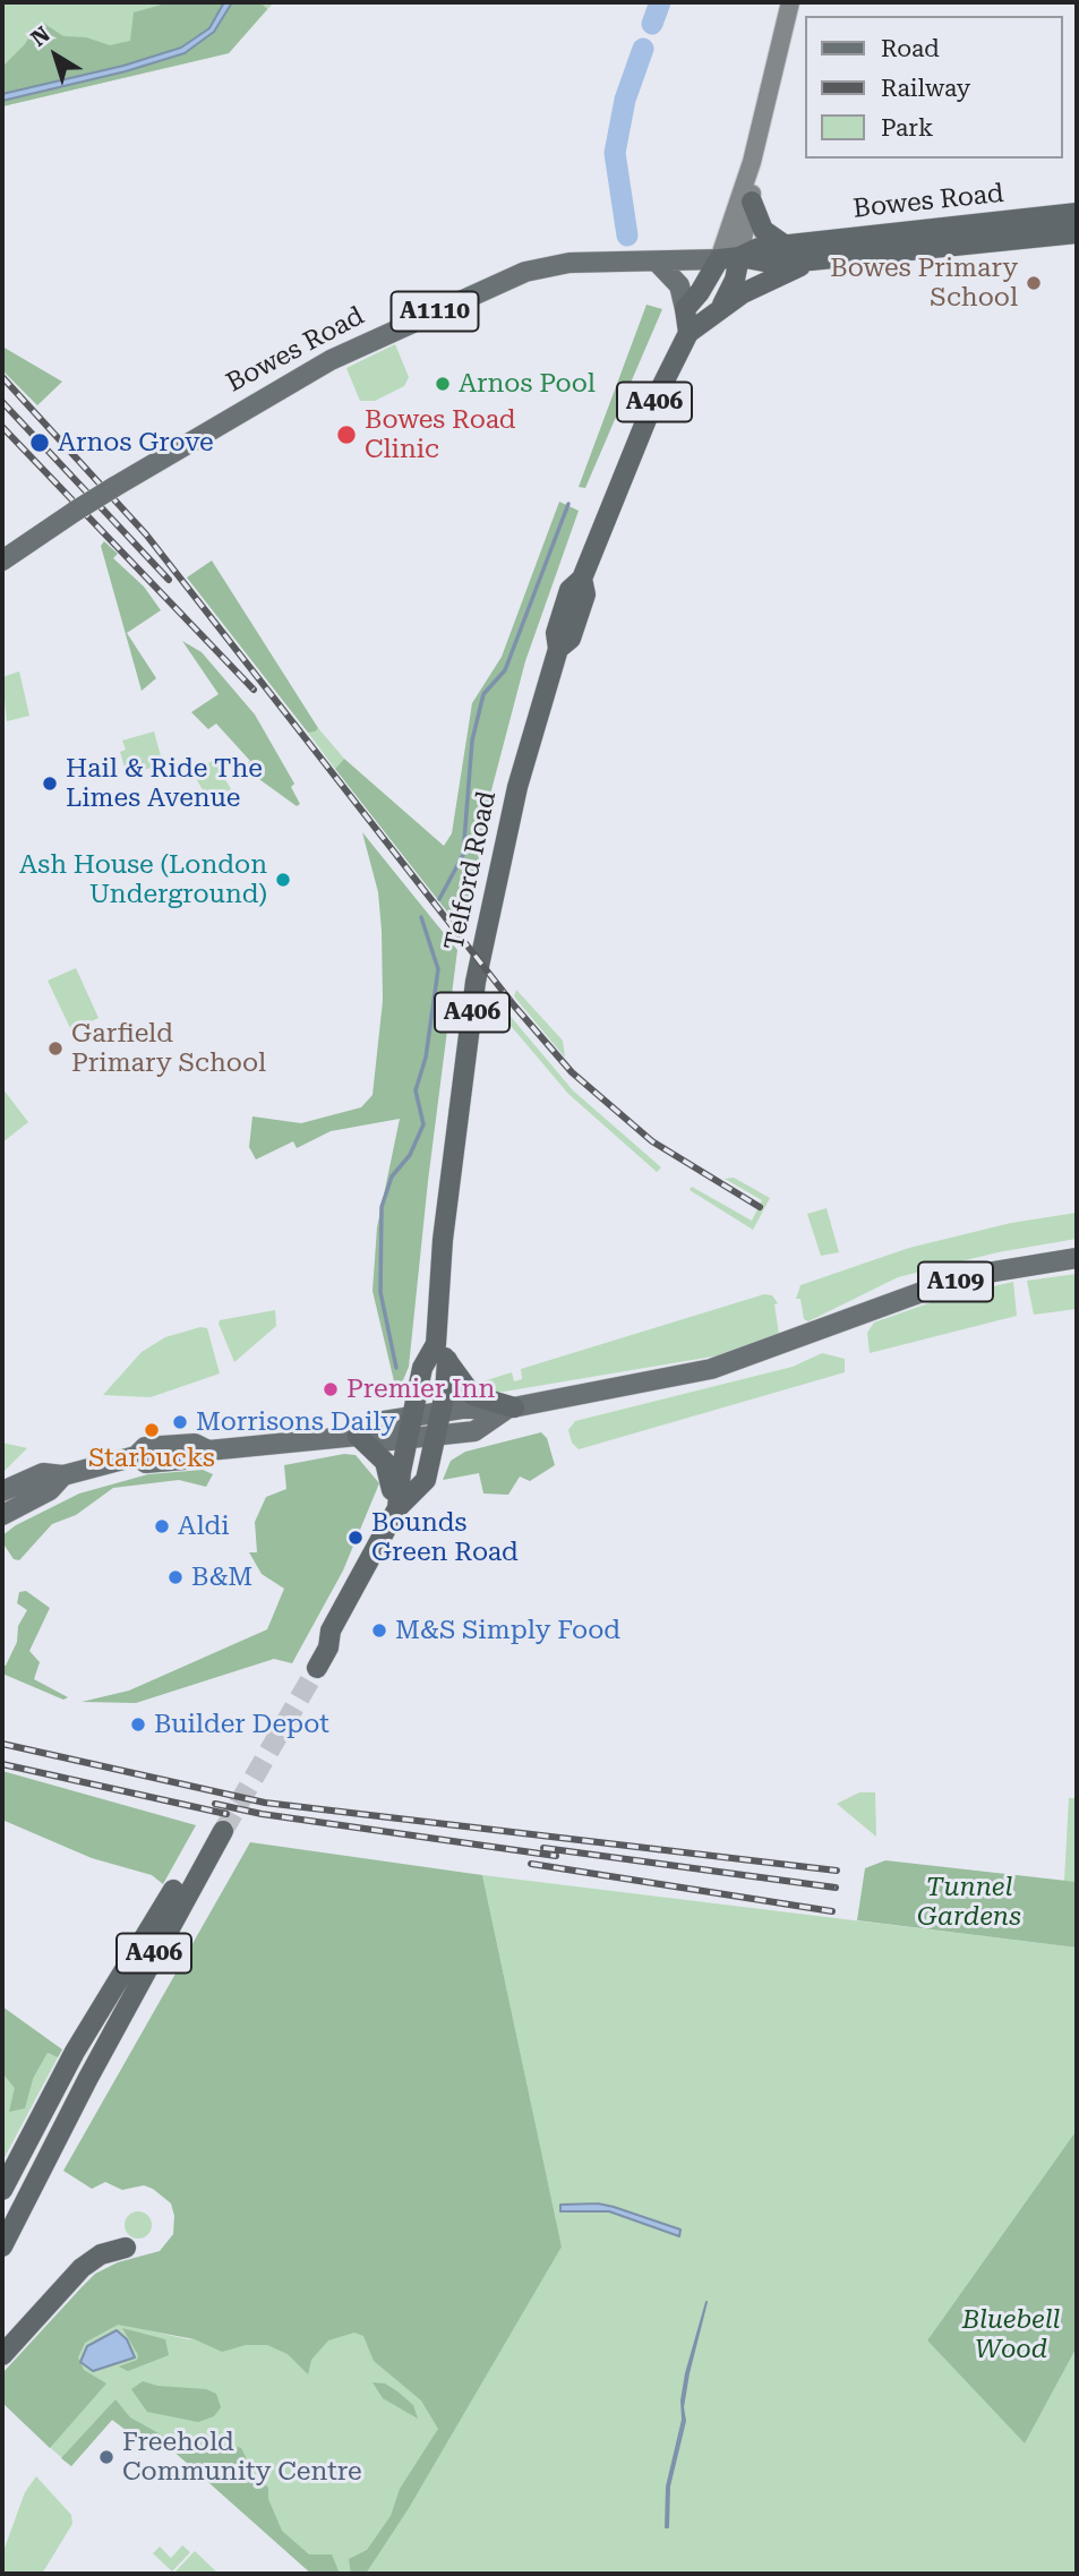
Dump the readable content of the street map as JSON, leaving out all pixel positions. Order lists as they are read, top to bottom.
{
  "streets": {
    "highway": ["Bowes Road", "A406", "Telford Road"],
    "main road": ["A1110", "A109"]
  },
  "crossings": [
    ["Bowes Road", "Telford Road"],
    ["A406", "Telford Road"],
    ["A406", "A109"],
    ["Telford Road", "A109"]
  ],
  "parks": ["Tunnel Gardens", "Bluebell Wood"],
  "places": [
    "Bowes Primary School",
    "Arnos Pool",
    "Bowes Road Clinic",
    "Arnos Grove",
    "Hail & Ride The Limes Avenue",
    "Ash House (London Underground)",
    "Garfield Primary School",
    "Premier Inn",
    "Morrisons Daily",
    "Starbucks",
    "Aldi",
    "Bounds Green Road",
    "B&M",
    "M&S Simply Food",
    "Builder Depot",
    "Freehold Community Centre"
  ],
  "legend": ["Road", "Railway", "Park"],
  "north": "top left"
}
